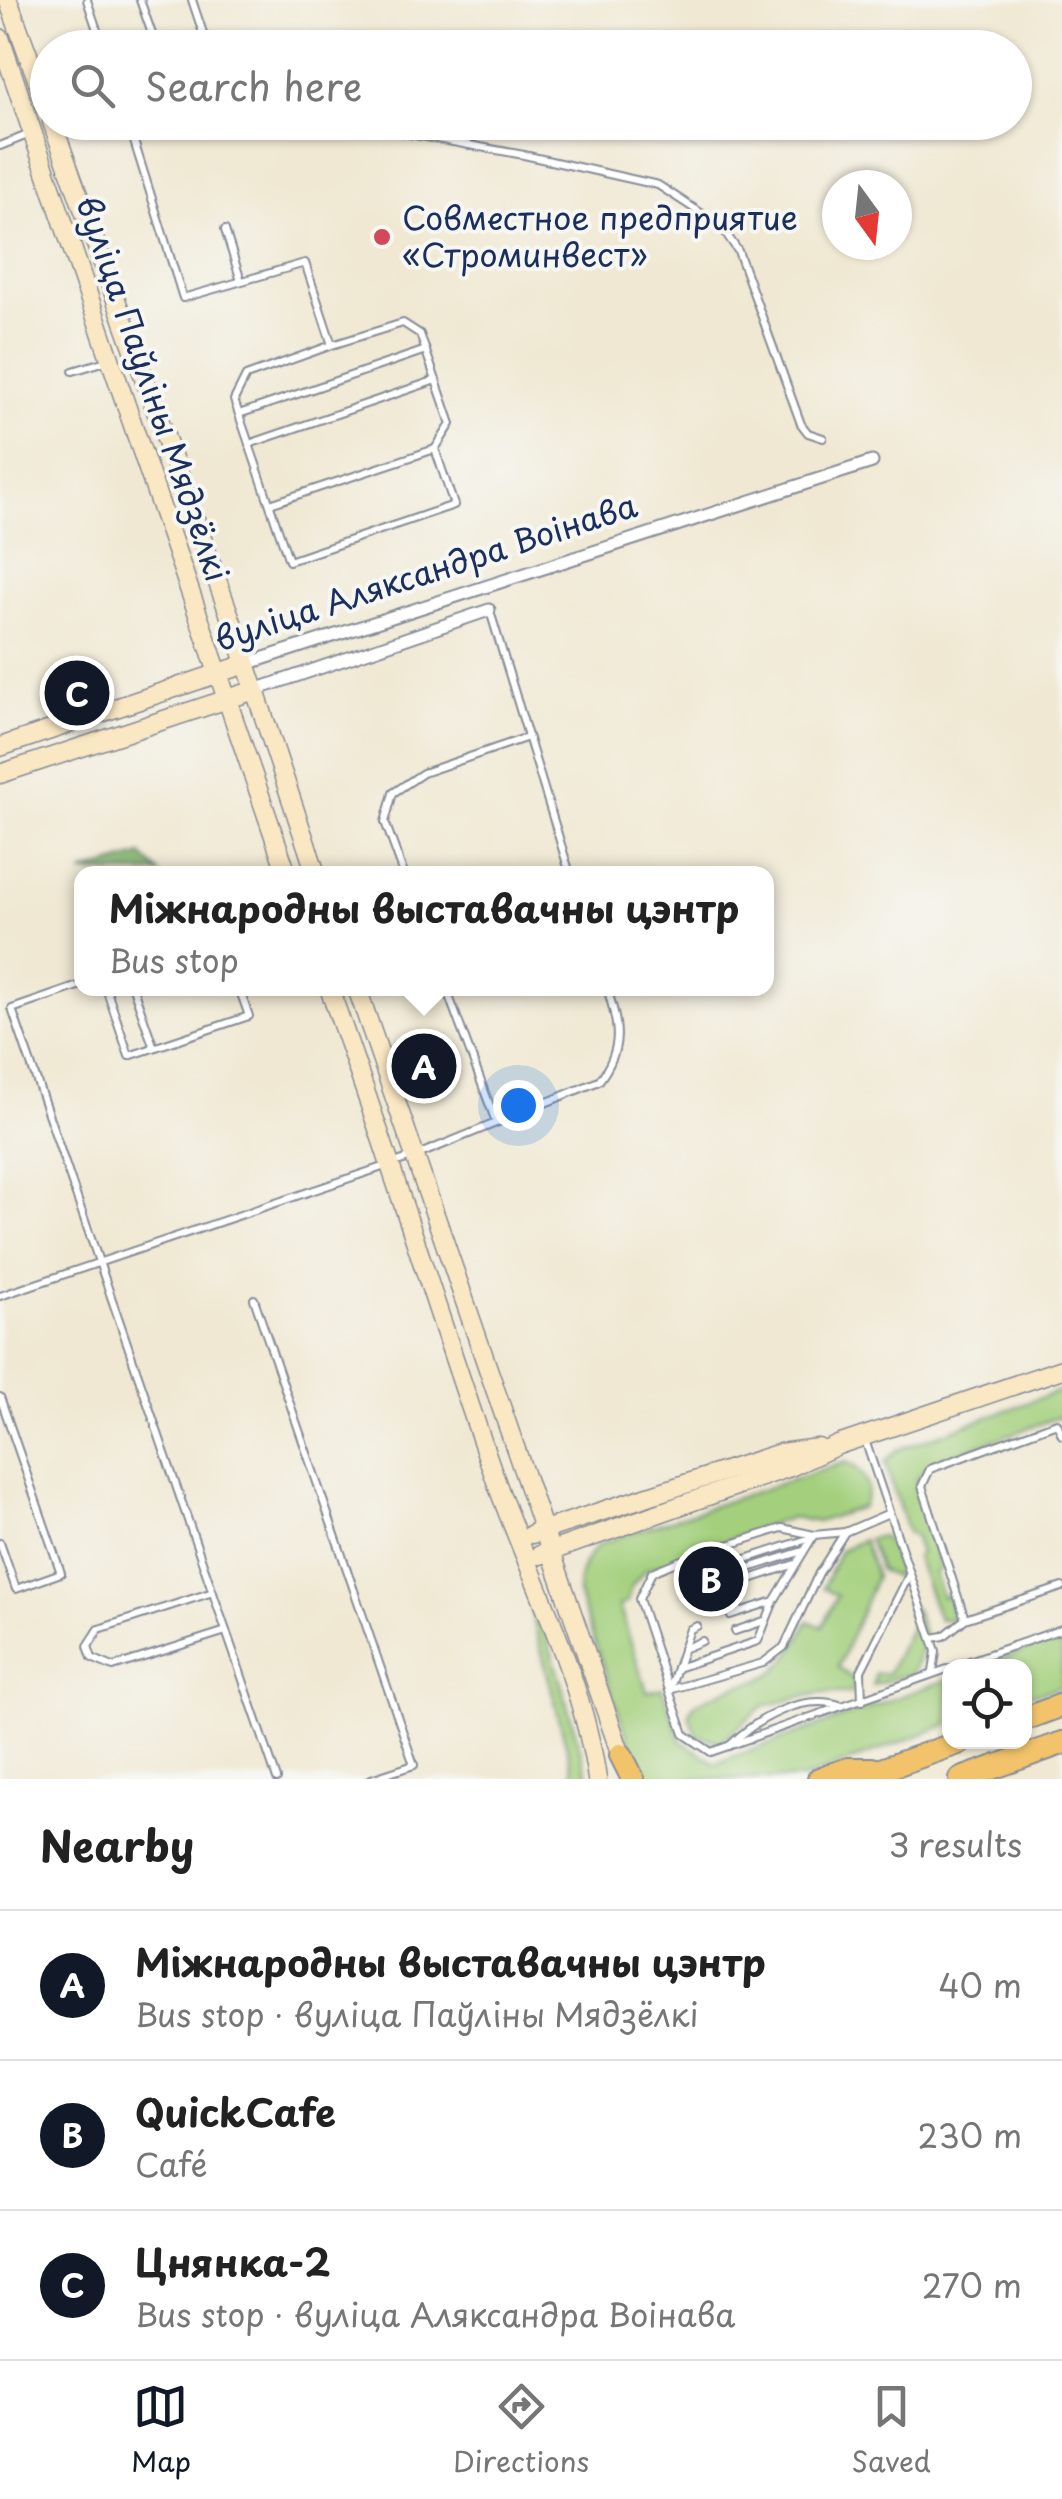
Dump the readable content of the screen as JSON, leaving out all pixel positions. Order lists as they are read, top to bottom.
{
  "streets": {
    "street": ["вуліца Паўліны Мядзёлкі", "вуліца Аляксандра Воінава"]
  },
  "crossings": [
    ["вуліца Паўліны Мядзёлкі", "вуліца Аляксандра Воінава"]
  ],
  "places": ["Совместное предприятие «Строминвест»"],
  "north": "bottom",
  "page": {
    "search": "Search here",
    "pins": ["C", "A", "B"],
    "popup": ["Міжнародны выставачны цэнтр", "Bus stop"],
    "heading": ["Nearby", "3 results"],
    "list": [
      {
        "mark": "A",
        "name": "Міжнародны выставачны цэнтр",
        "note": "Bus stop · вуліца Паўліны Мядзёлкі",
        "value": "40 m"
      },
      {
        "mark": "B",
        "name": "QuickCafe",
        "note": "Café",
        "value": "230 m"
      },
      {
        "mark": "C",
        "name": "Цнянка-2",
        "note": "Bus stop · вуліца Аляксандра Воінава",
        "value": "270 m"
      }
    ],
    "nav": ["Map", "Directions", "Saved"]
  }
}
